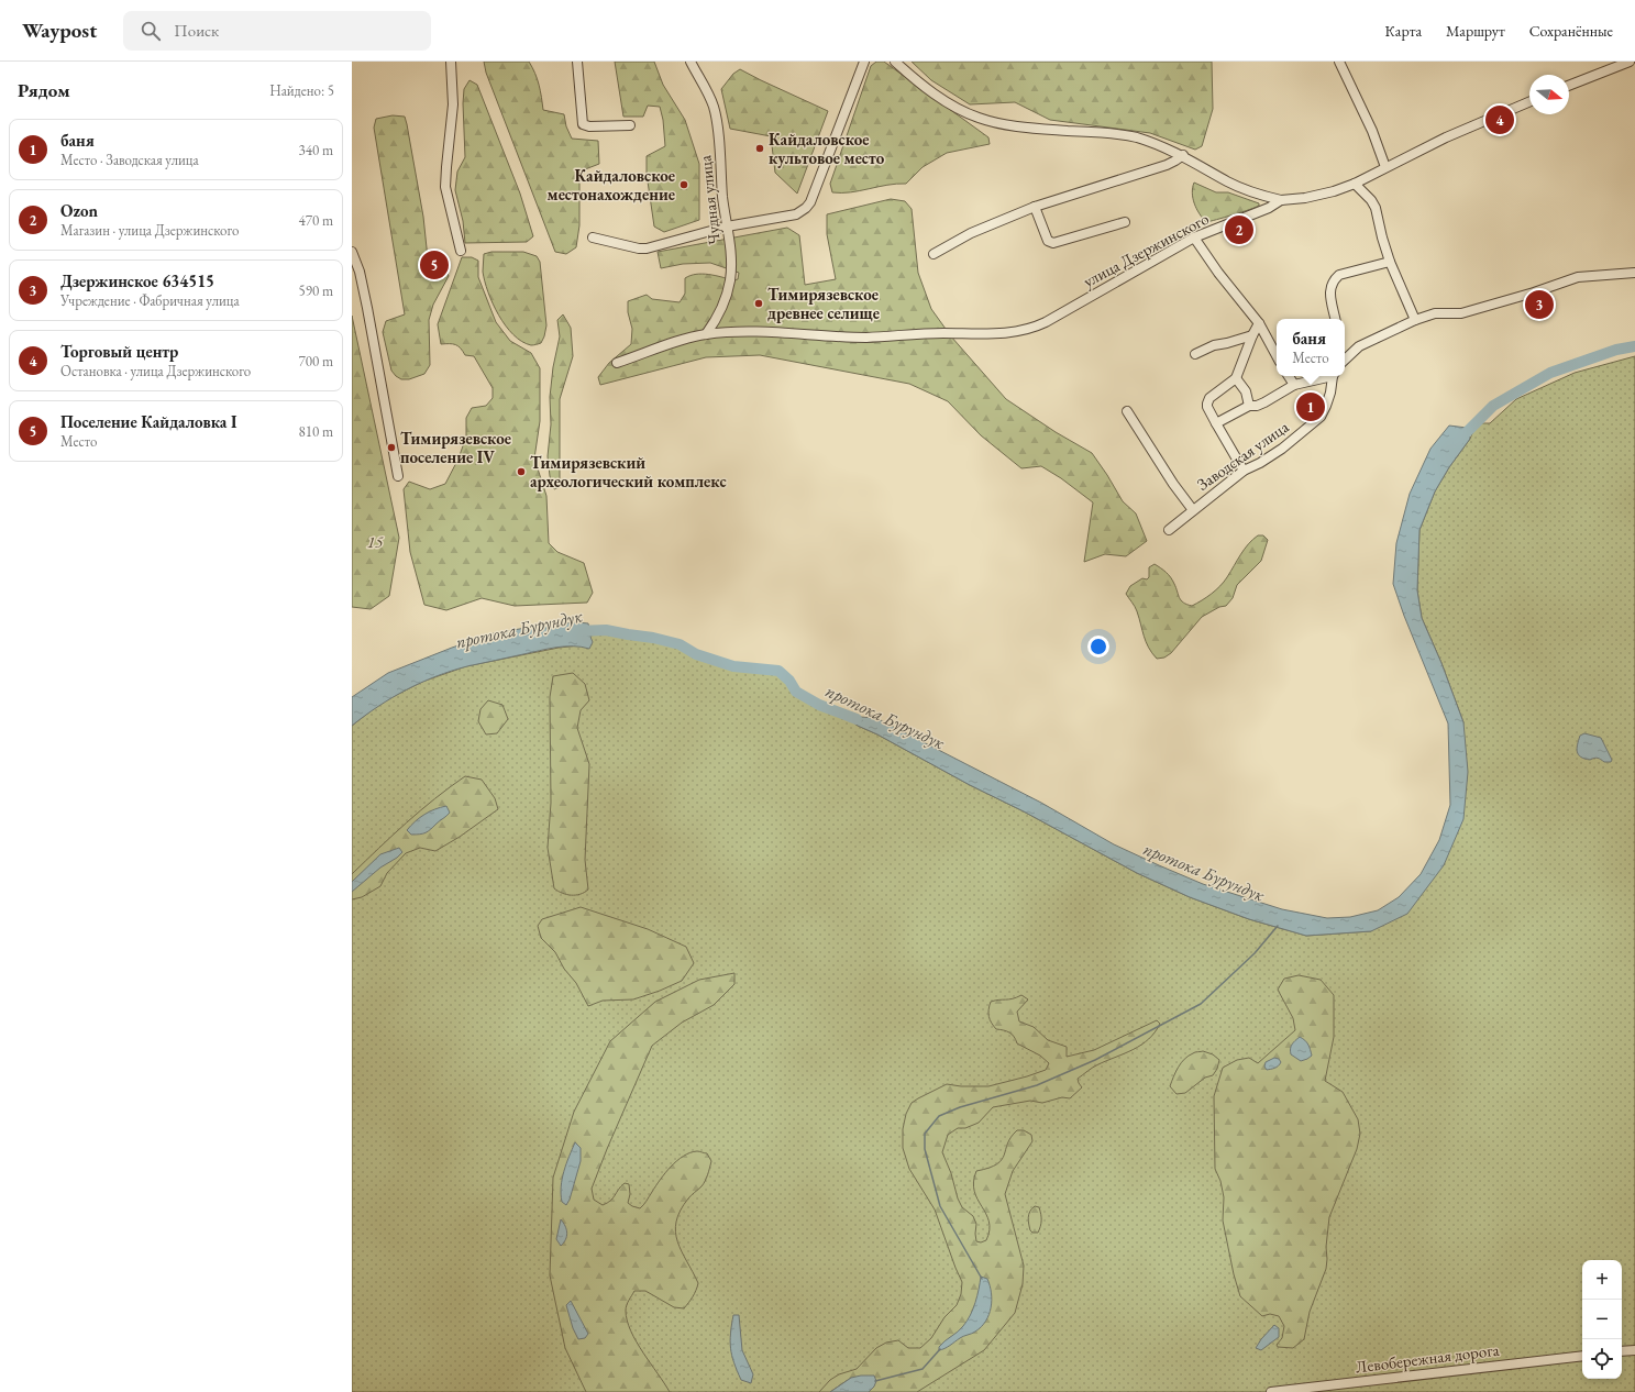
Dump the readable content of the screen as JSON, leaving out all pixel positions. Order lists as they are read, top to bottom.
{
  "streets": {
    "street": [
      "Чудная улица",
      "улица Дзержинского",
      "Заводская улица",
      "Левобережная дорога"
    ]
  },
  "crossings": [
    ["Чудная улица", "улица Дзержинского"]
  ],
  "water": ["протока Бурундук"],
  "parks": ["15"],
  "places": [
    "Кайдаловское культовое место",
    "Кайдаловское местонахождение",
    "Тимирязевское древнее селище",
    "Тимирязевское поселение IV",
    "Тимирязевский археологический комплекс"
  ],
  "north": "right",
  "page": {
    "header": "Waypost",
    "search": "Поиск",
    "nav": ["Карта", "Маршрут", "Сохранённые"],
    "heading": ["Рядом", "Найдено: 5"],
    "pins": [
      "4",
      "2",
      "5",
      "3",
      "1"
    ],
    "list": [
      {
        "mark": "1",
        "name": "баня",
        "note": "Место · Заводская улица",
        "value": "340 m"
      },
      {
        "mark": "2",
        "name": "Ozon",
        "note": "Магазин · улица Дзержинского",
        "value": "470 m"
      },
      {
        "mark": "3",
        "name": "Дзержинское 634515",
        "note": "Учреждение · Фабричная улица",
        "value": "590 m"
      },
      {
        "mark": "4",
        "name": "Торговый центр",
        "note": "Остановка · улица Дзержинского",
        "value": "700 m"
      },
      {
        "mark": "5",
        "name": "Поселение Кайдаловка I",
        "note": "Место",
        "value": "810 m"
      }
    ],
    "popup": ["баня", "Место"],
    "map_buttons": ["+", "−"]
  }
}
